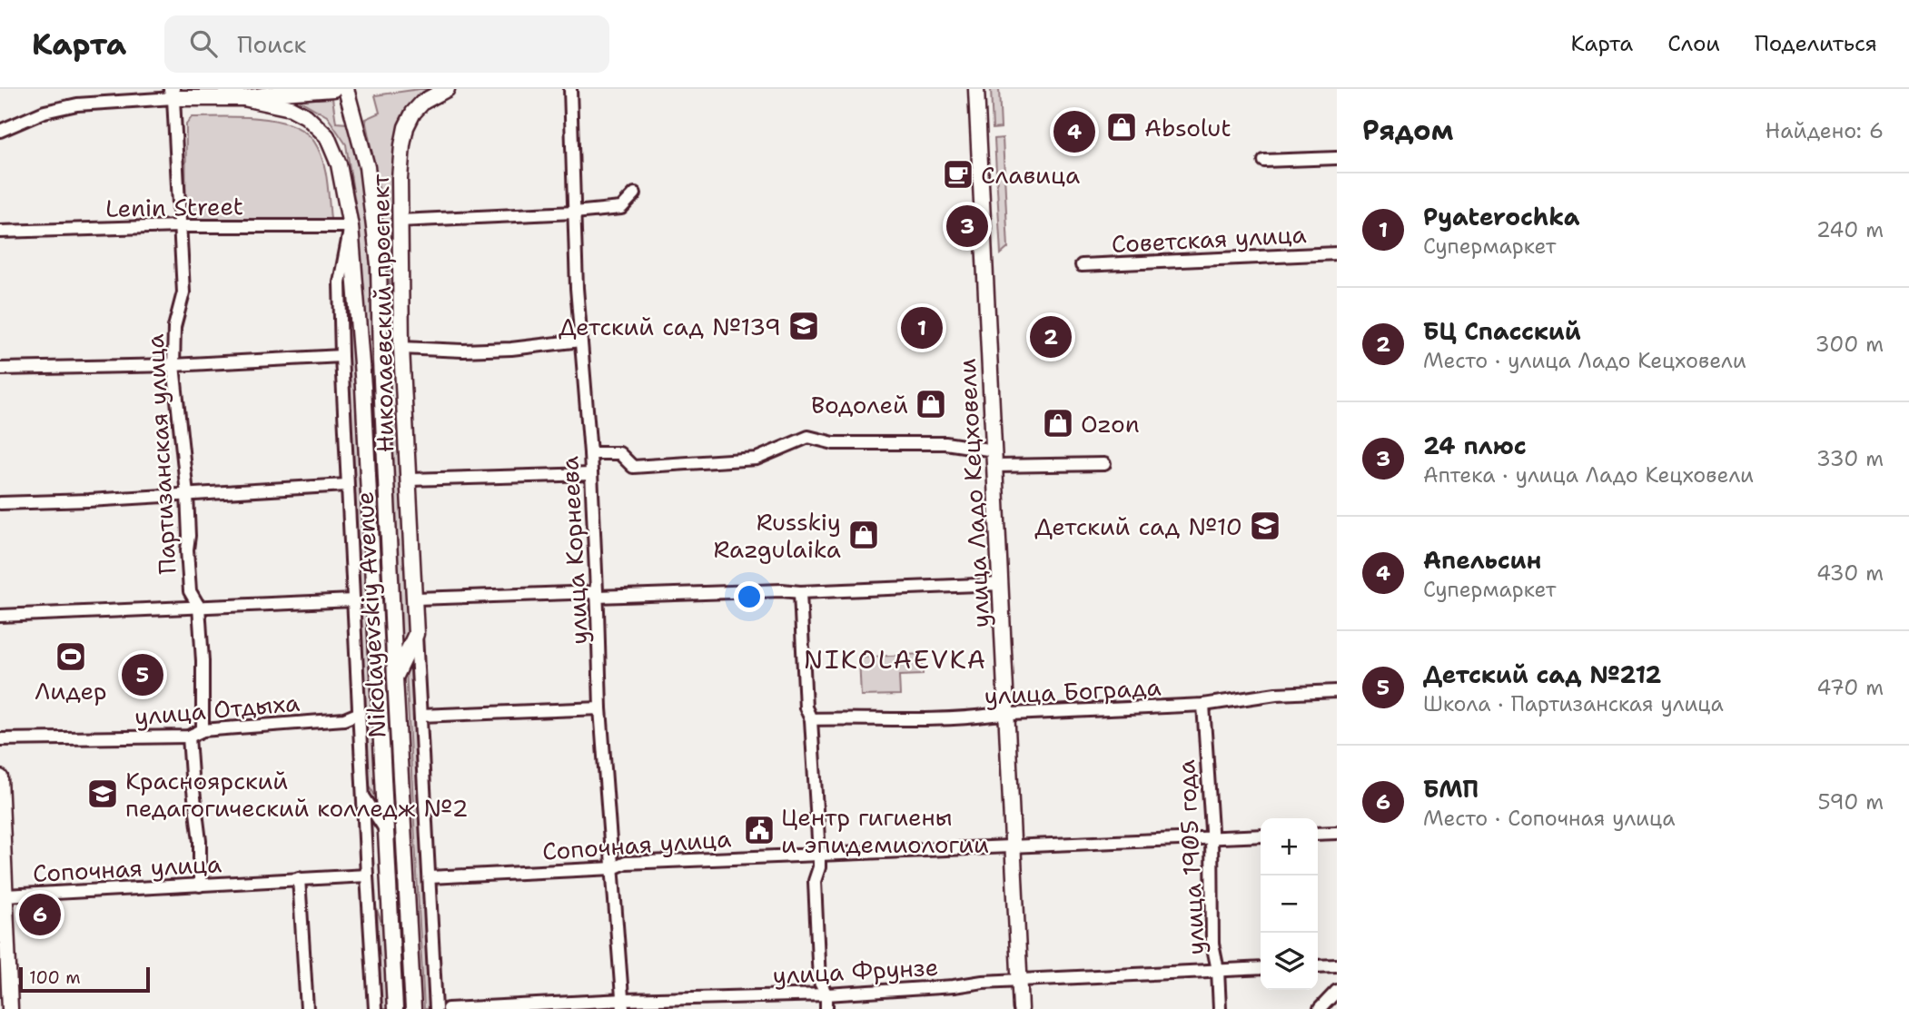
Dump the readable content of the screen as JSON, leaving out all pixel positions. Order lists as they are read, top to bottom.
{
  "streets": {
    "main road": ["Николаевский проспект", "улица Ладо Кецховели", "Nikolayevskiy Avenue"],
    "street": [
      "Lenin Street",
      "Советская улица",
      "Партизанская улица",
      "улица Корнеева",
      "улица Бограда",
      "улица Отдыха",
      "Сопочная улица",
      "улица 1905 года",
      "улица Фрунзе"
    ]
  },
  "crossings": [
    ["Lenin Street", "Николаевский проспект"],
    ["Lenin Street", "Партизанская улица"],
    ["Lenin Street", "Nikolayevskiy Avenue"],
    ["Николаевский проспект", "Nikolayevskiy Avenue"],
    ["Партизанская улица", "улица Отдыха"],
    ["улица Ладо Кецховели", "улица Бограда"],
    ["улица Ладо Кецховели", "Сопочная улица"],
    ["улица Ладо Кецховели", "улица Фрунзе"],
    ["улица Корнеева", "Сопочная улица"],
    ["улица Корнеева", "улица Фрунзе"],
    ["улица Бограда", "улица 1905 года"],
    ["Сопочная улица", "улица 1905 года"],
    ["улица 1905 года", "улица Фрунзе"]
  ],
  "districts": ["NIKOLAEVKA"],
  "places": {
    "shop": [
      "Absolut",
      "Водолей",
      "Ozon",
      "Russkiy Razgulaika"
    ],
    "cafe": ["Славица"],
    "school or university": ["Детский сад №139", "Детский сад №10", "Красноярский педагогический колледж №2"],
    "sports": ["Лидер"],
    "public building": ["Центр гигиены и эпидемиологии"]
  },
  "scale_bar": "100 m",
  "page": {
    "header": "Карта",
    "search": "Поиск",
    "nav": ["Карта", "Слои", "Поделиться"],
    "heading": ["Рядом", "Найдено: 6"],
    "pins": [
      "4",
      "3",
      "1",
      "2",
      "5",
      "6"
    ],
    "list": [
      {
        "mark": "1",
        "name": "Pyaterochka",
        "note": "Супермаркет",
        "value": "240 m"
      },
      {
        "mark": "2",
        "name": "БЦ Спасский",
        "note": "Место · улица Ладо Кецховели",
        "value": "300 m"
      },
      {
        "mark": "3",
        "name": "24 плюс",
        "note": "Аптека · улица Ладо Кецховели",
        "value": "330 m"
      },
      {
        "mark": "4",
        "name": "Апельсин",
        "note": "Супермаркет",
        "value": "430 m"
      },
      {
        "mark": "5",
        "name": "Детский сад №212",
        "note": "Школа · Партизанская улица",
        "value": "470 m"
      },
      {
        "mark": "6",
        "name": "БМП",
        "note": "Место · Сопочная улица",
        "value": "590 m"
      }
    ],
    "map_buttons": ["+", "−"],
    "scale": "100 m"
  }
}
